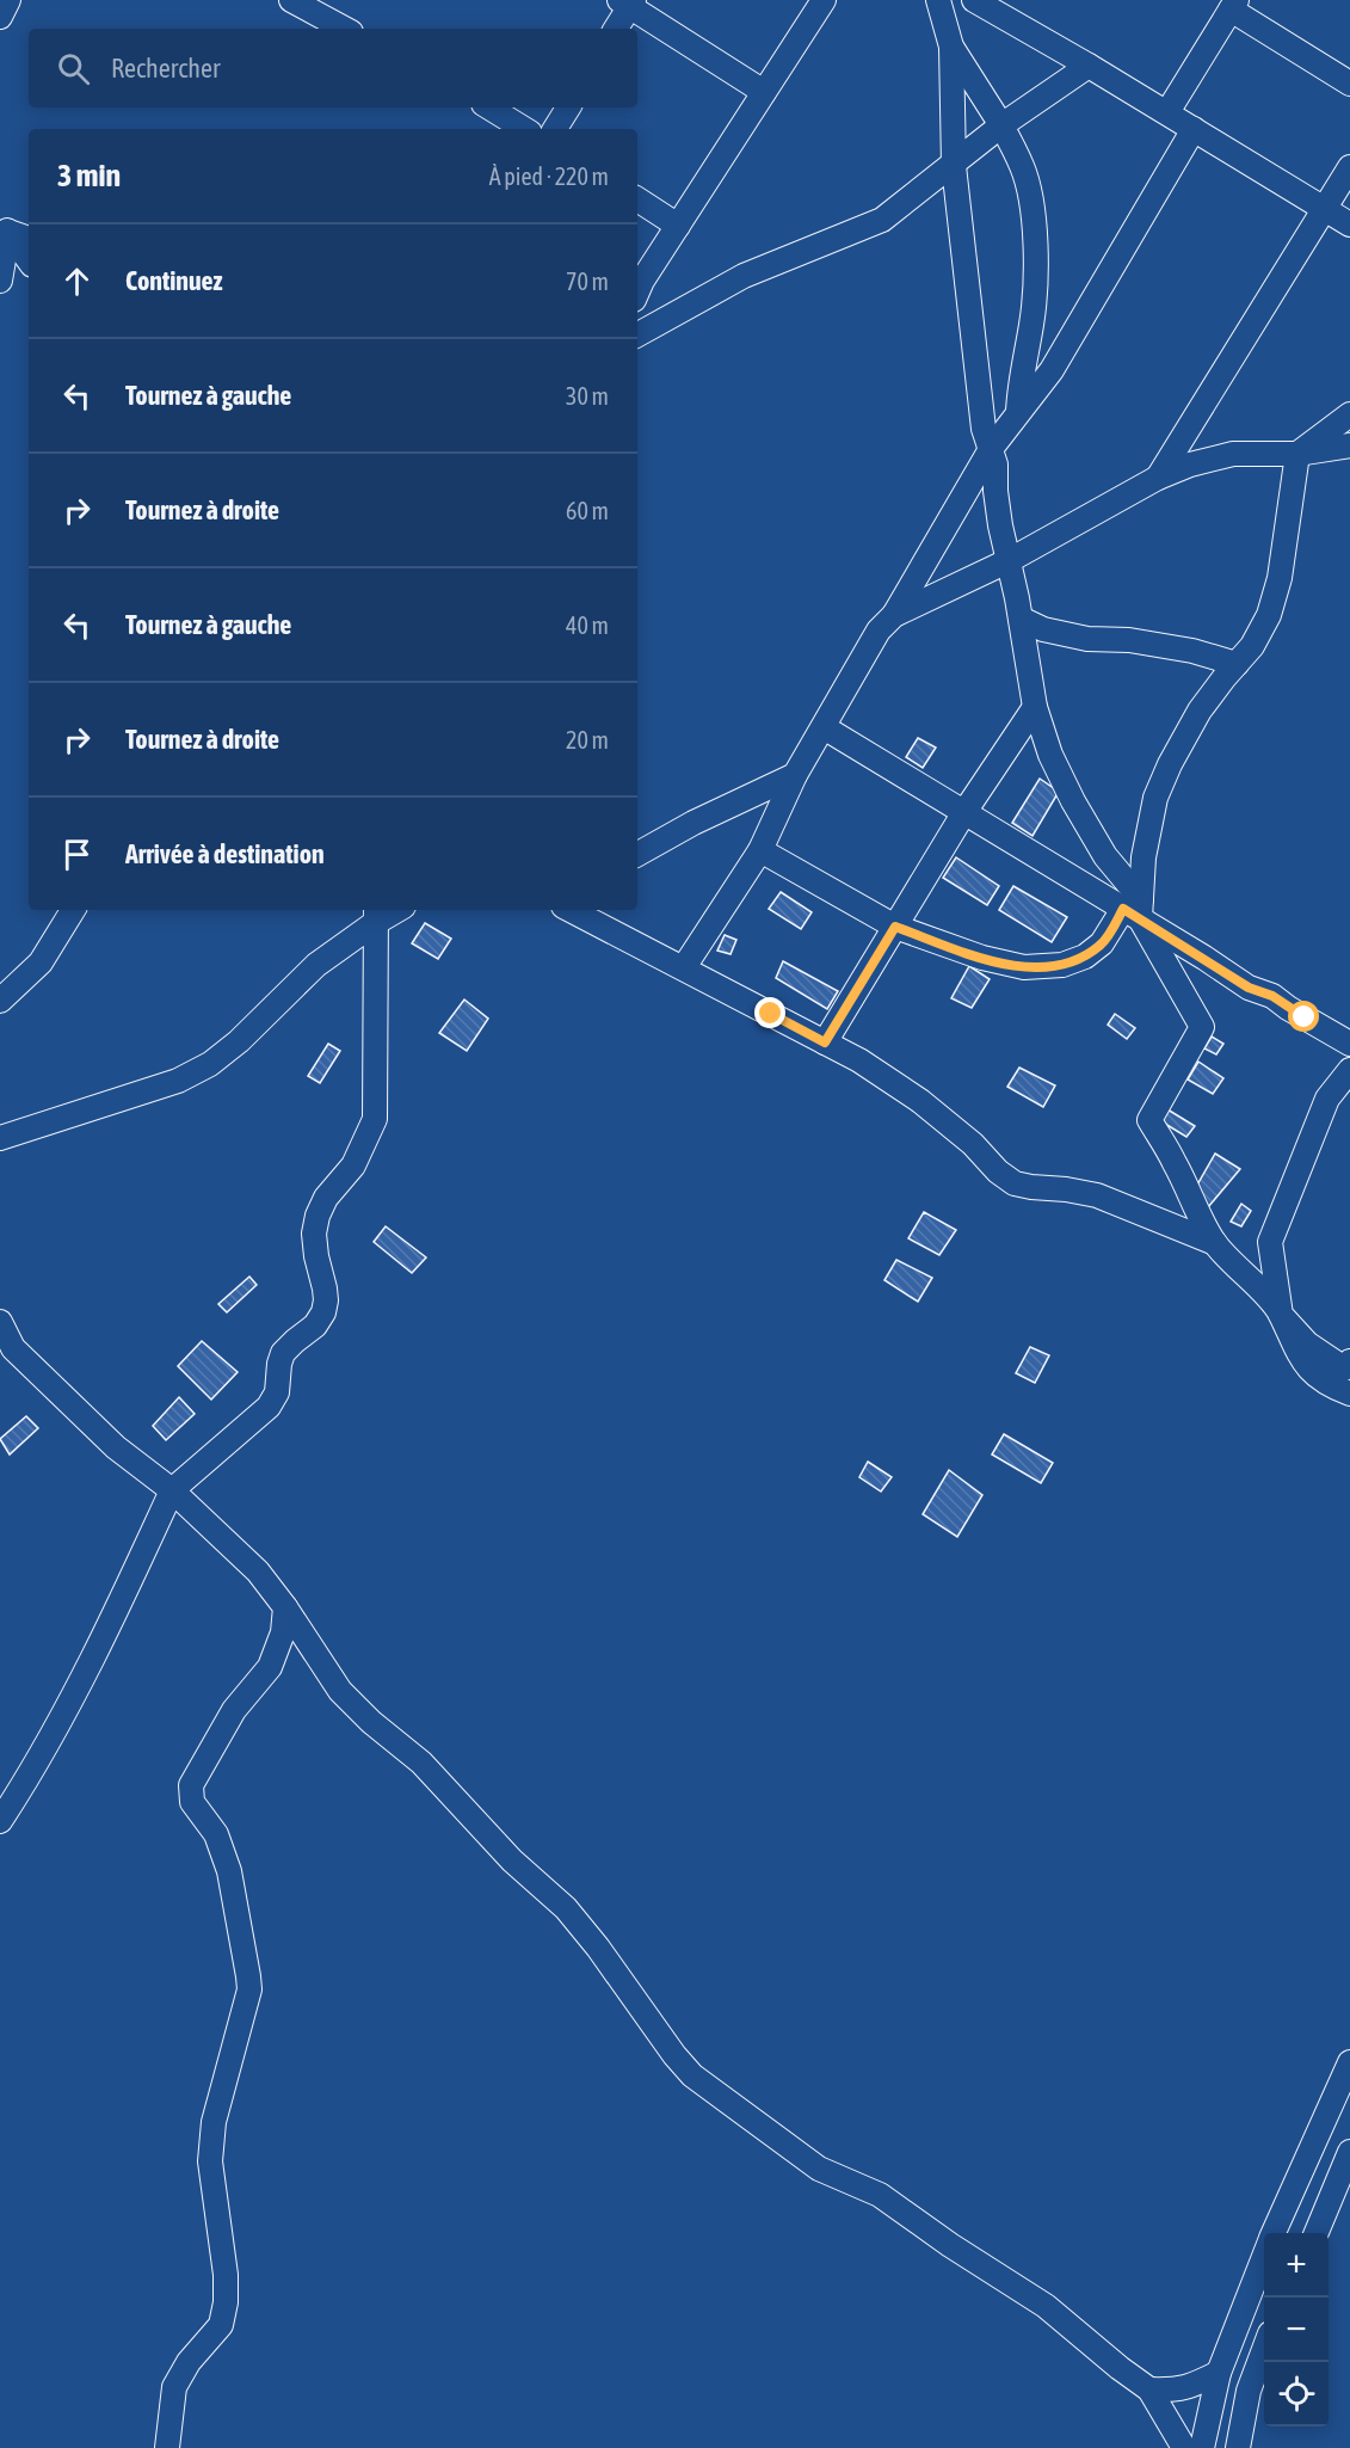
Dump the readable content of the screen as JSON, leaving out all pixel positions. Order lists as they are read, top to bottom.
{
  "page": {
    "search": "Rechercher",
    "heading": ["3 min", "À pied · 220 m"],
    "list": [
      ["Continuez", "70 m"],
      ["Tournez à gauche", "30 m"],
      ["Tournez à droite", "60 m"],
      ["Tournez à gauche", "40 m"],
      ["Tournez à droite", "20 m"],
      "Arrivée à destination"
    ],
    "map_buttons": ["+", "−"]
  }
}
